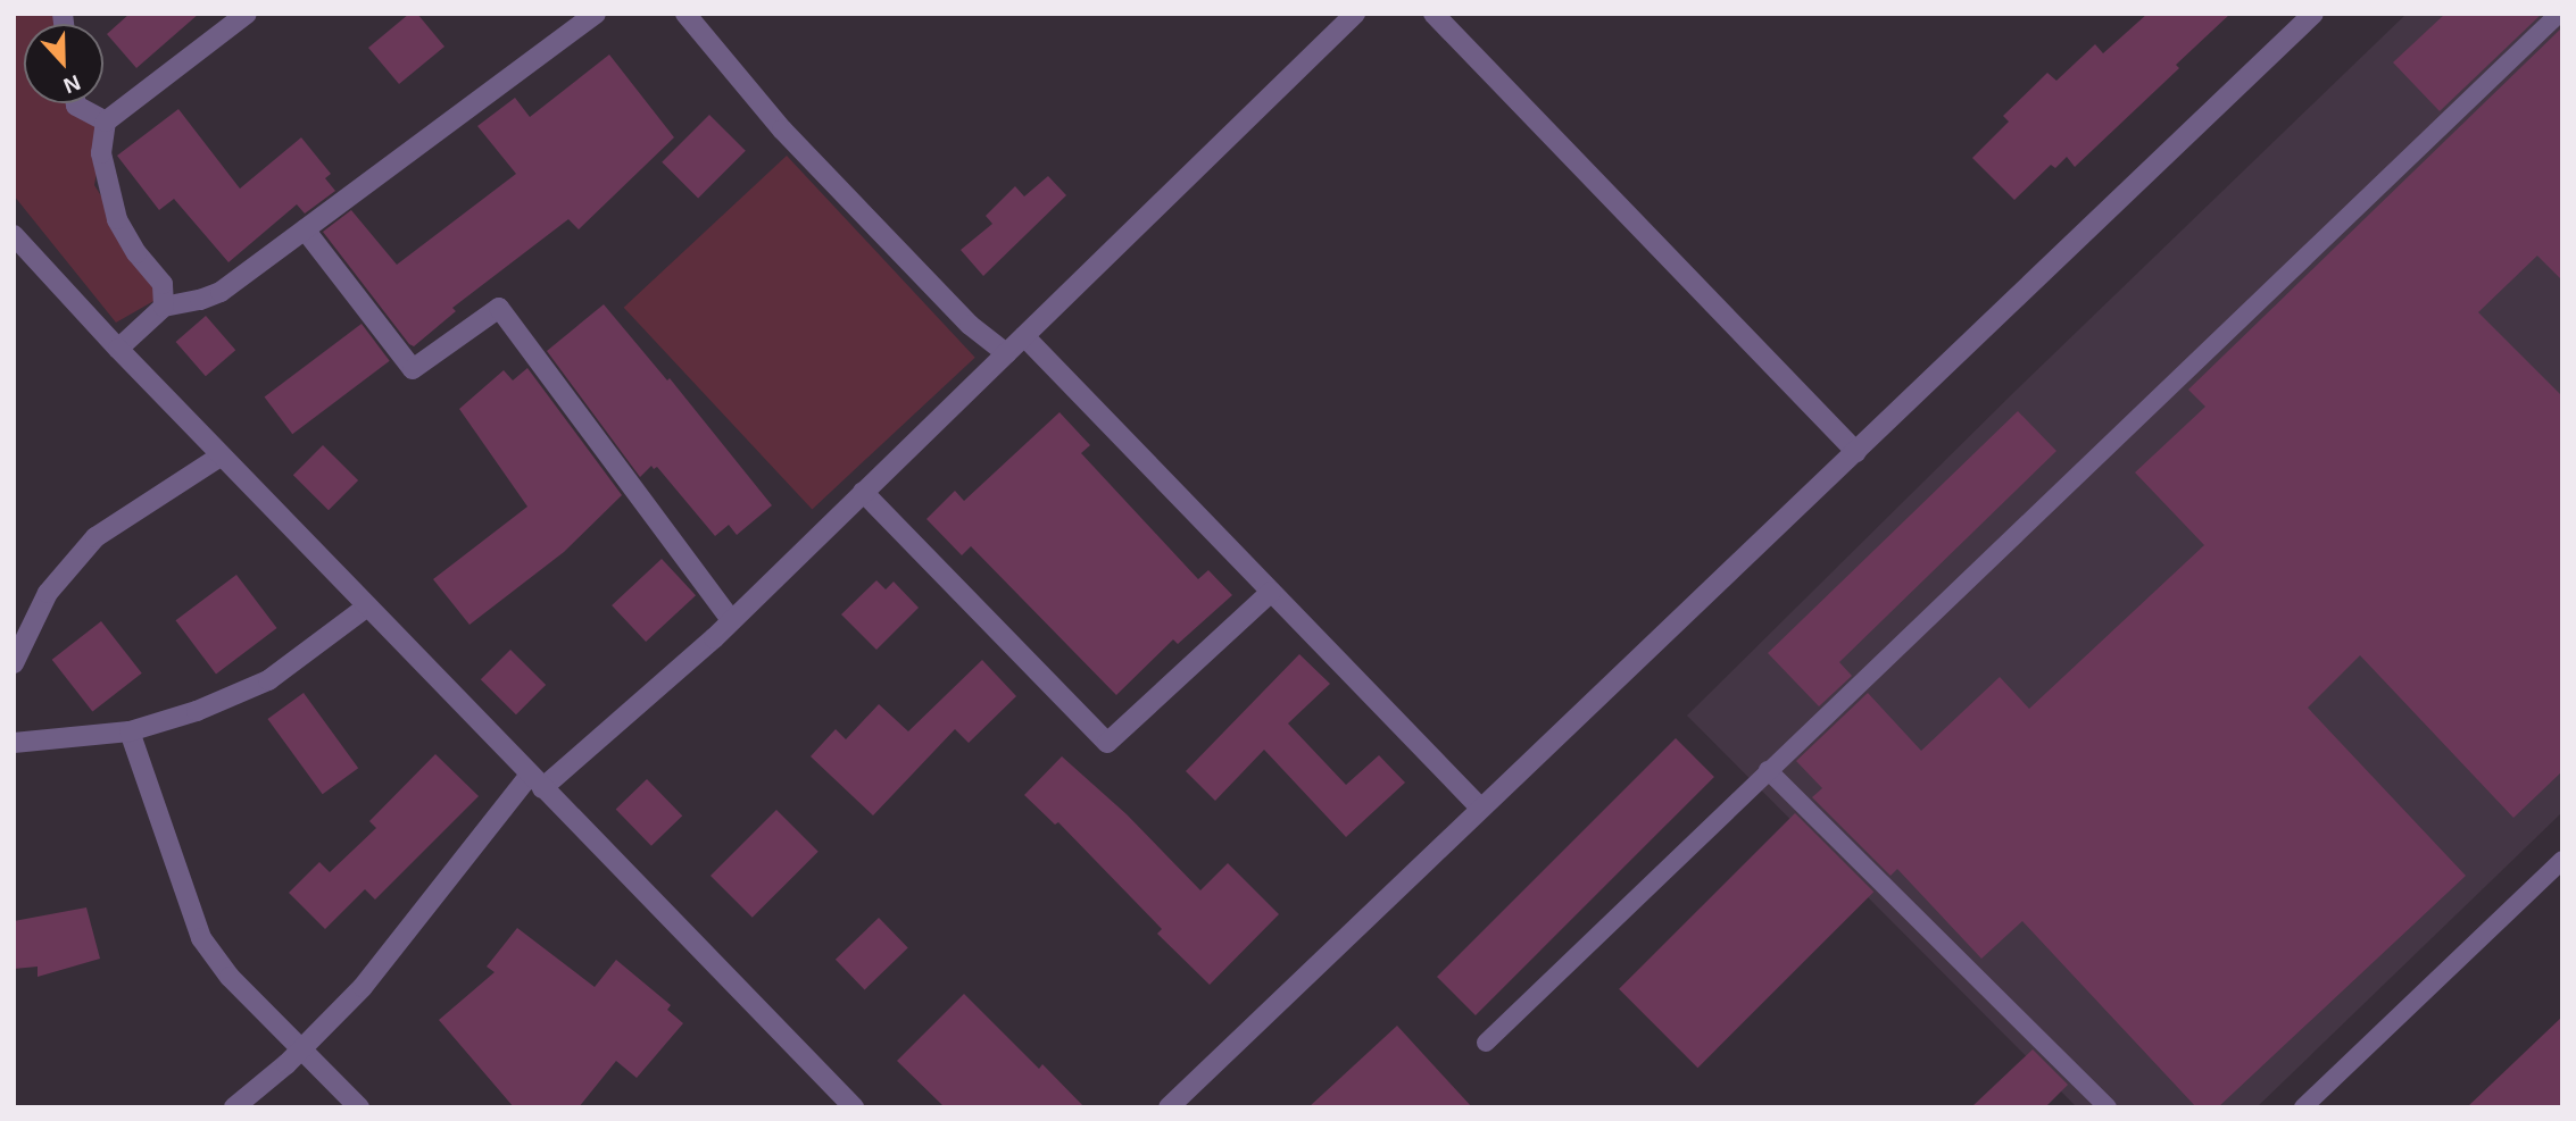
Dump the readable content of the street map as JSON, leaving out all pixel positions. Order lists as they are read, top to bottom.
{
  "north": "bottom"
}
